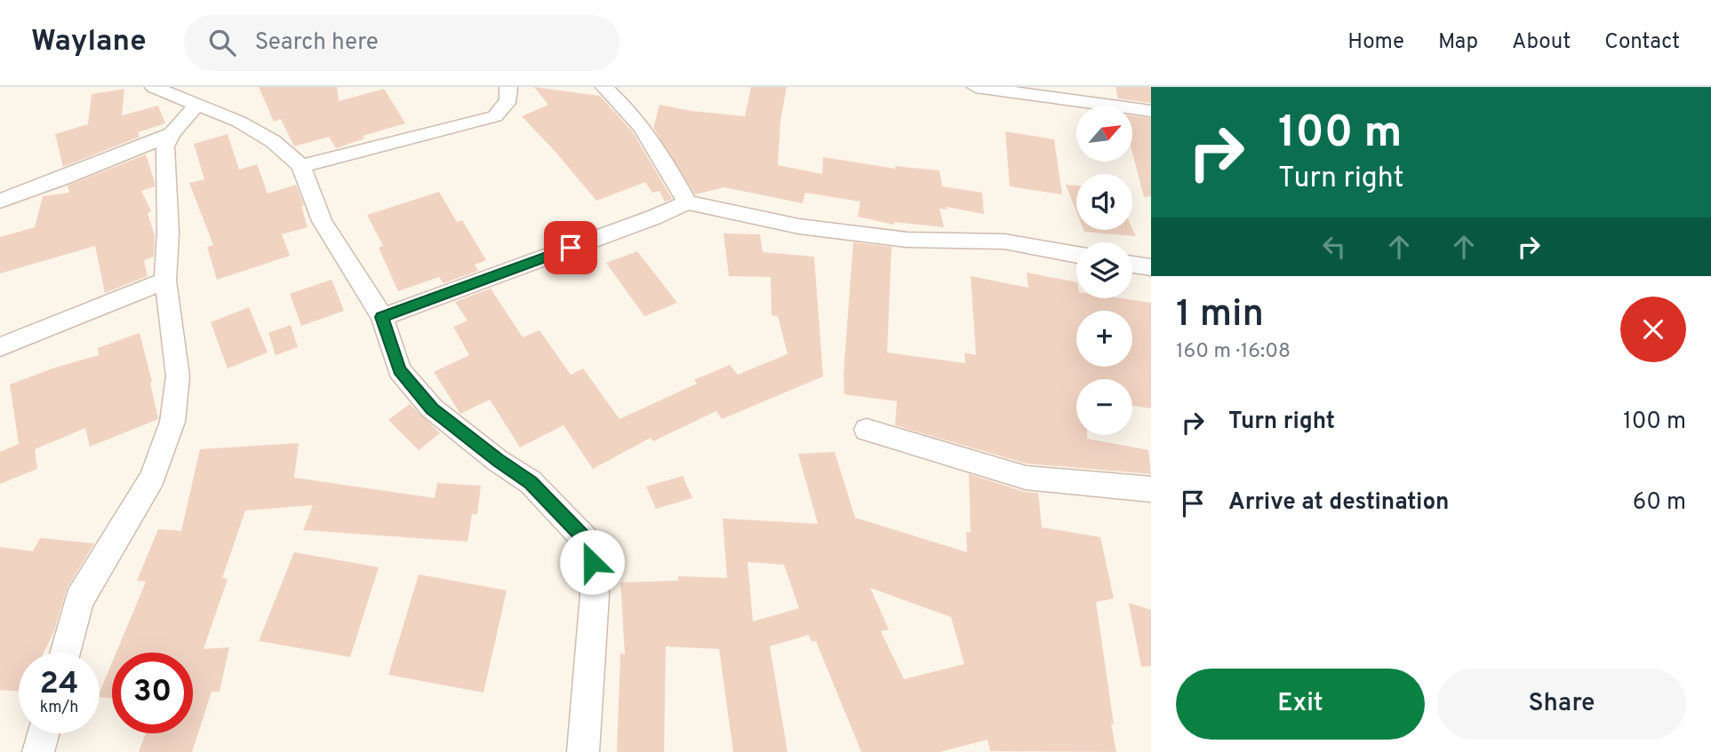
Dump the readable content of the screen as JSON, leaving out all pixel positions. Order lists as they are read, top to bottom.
{
  "north": "top right",
  "page": {
    "header": "Waylane",
    "search": "Search here",
    "nav": [
      "Home",
      "Map",
      "About",
      "Contact"
    ],
    "turn": ["100 m", "Turn right"],
    "map_buttons": ["+", "−"],
    "heading": ["1 min", "160 m · 16:08"],
    "list": [
      {
        "name": "Turn right",
        "value": "100 m"
      },
      {
        "name": "Arrive at destination",
        "value": "60 m"
      }
    ],
    "speed": "24 km/h",
    "limit": "30",
    "buttons": ["Exit", "Share"]
  }
}
